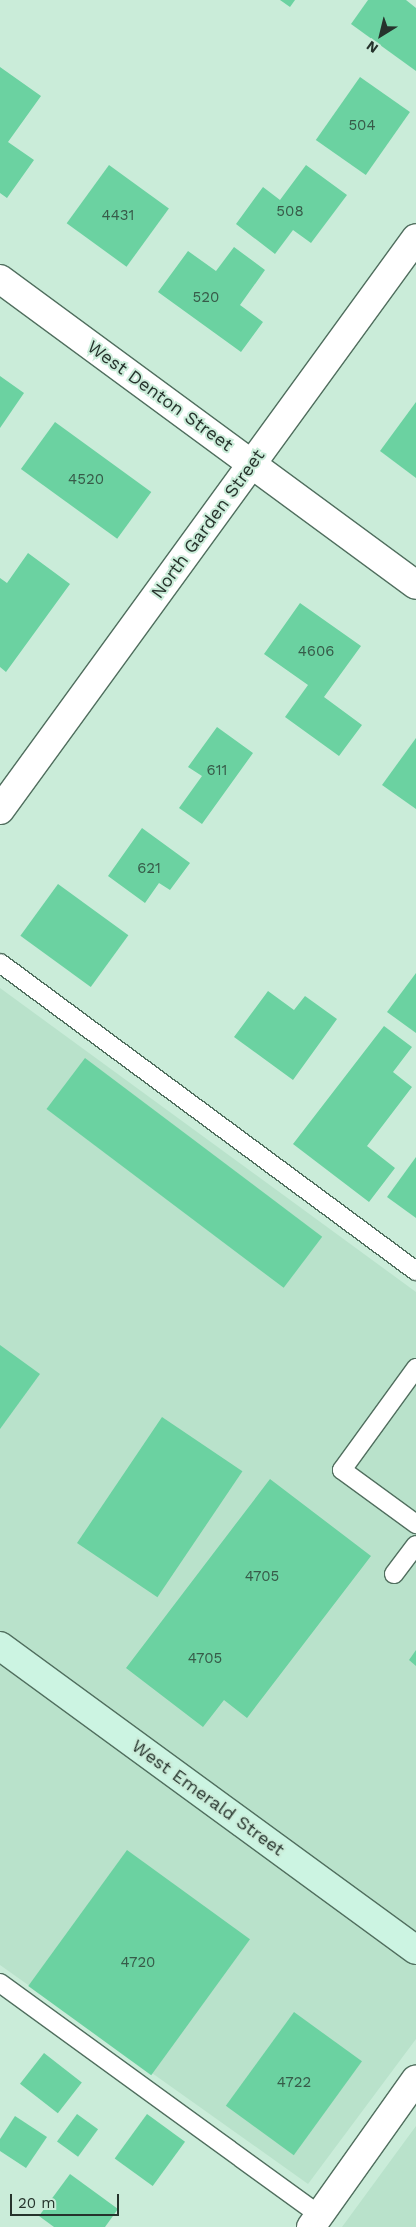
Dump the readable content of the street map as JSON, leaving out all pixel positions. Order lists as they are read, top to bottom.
{
  "streets": {
    "street": ["West Denton Street", "North Garden Street", "West Emerald Street"]
  },
  "crossings": [
    ["West Denton Street", "North Garden Street"]
  ],
  "house_numbers": [
    "504",
    "508",
    "4431",
    "520",
    "4520",
    "4606",
    "611",
    "621",
    "4705",
    "4705",
    "4720",
    "4722"
  ],
  "scale_bar": "20 m",
  "north": "bottom left"
}
